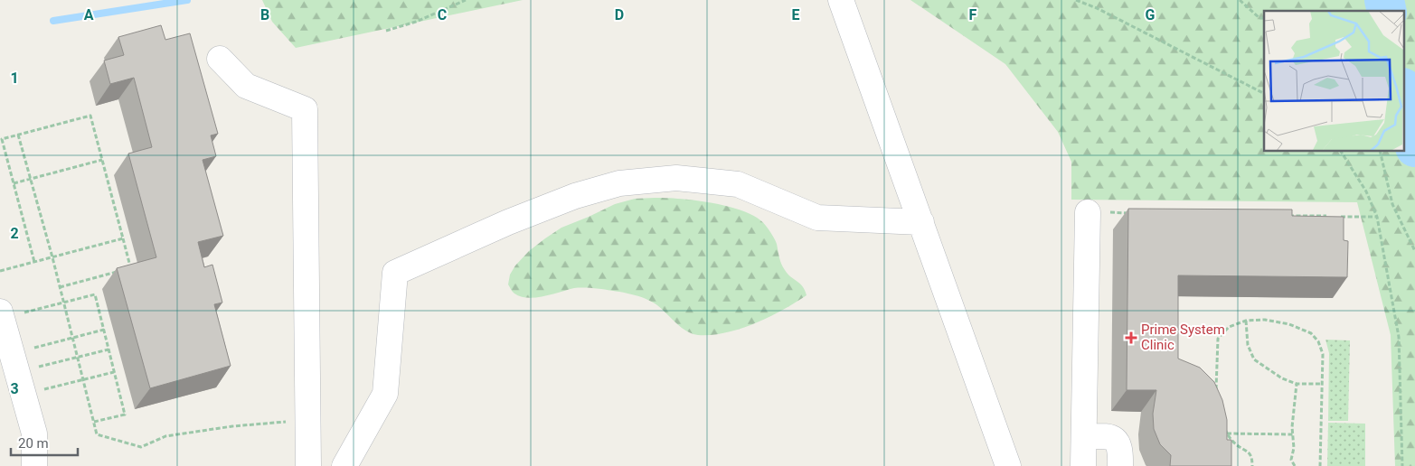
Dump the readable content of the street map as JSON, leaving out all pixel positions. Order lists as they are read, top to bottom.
{
  "places": {
    "health": ["Prime System Clinic"]
  },
  "scale_bar": "20 m",
  "grid": {
    "columns": [
      "A",
      "B",
      "C",
      "D",
      "E",
      "F",
      "G"
    ],
    "rows": ["1", "2", "3"]
  }
}
